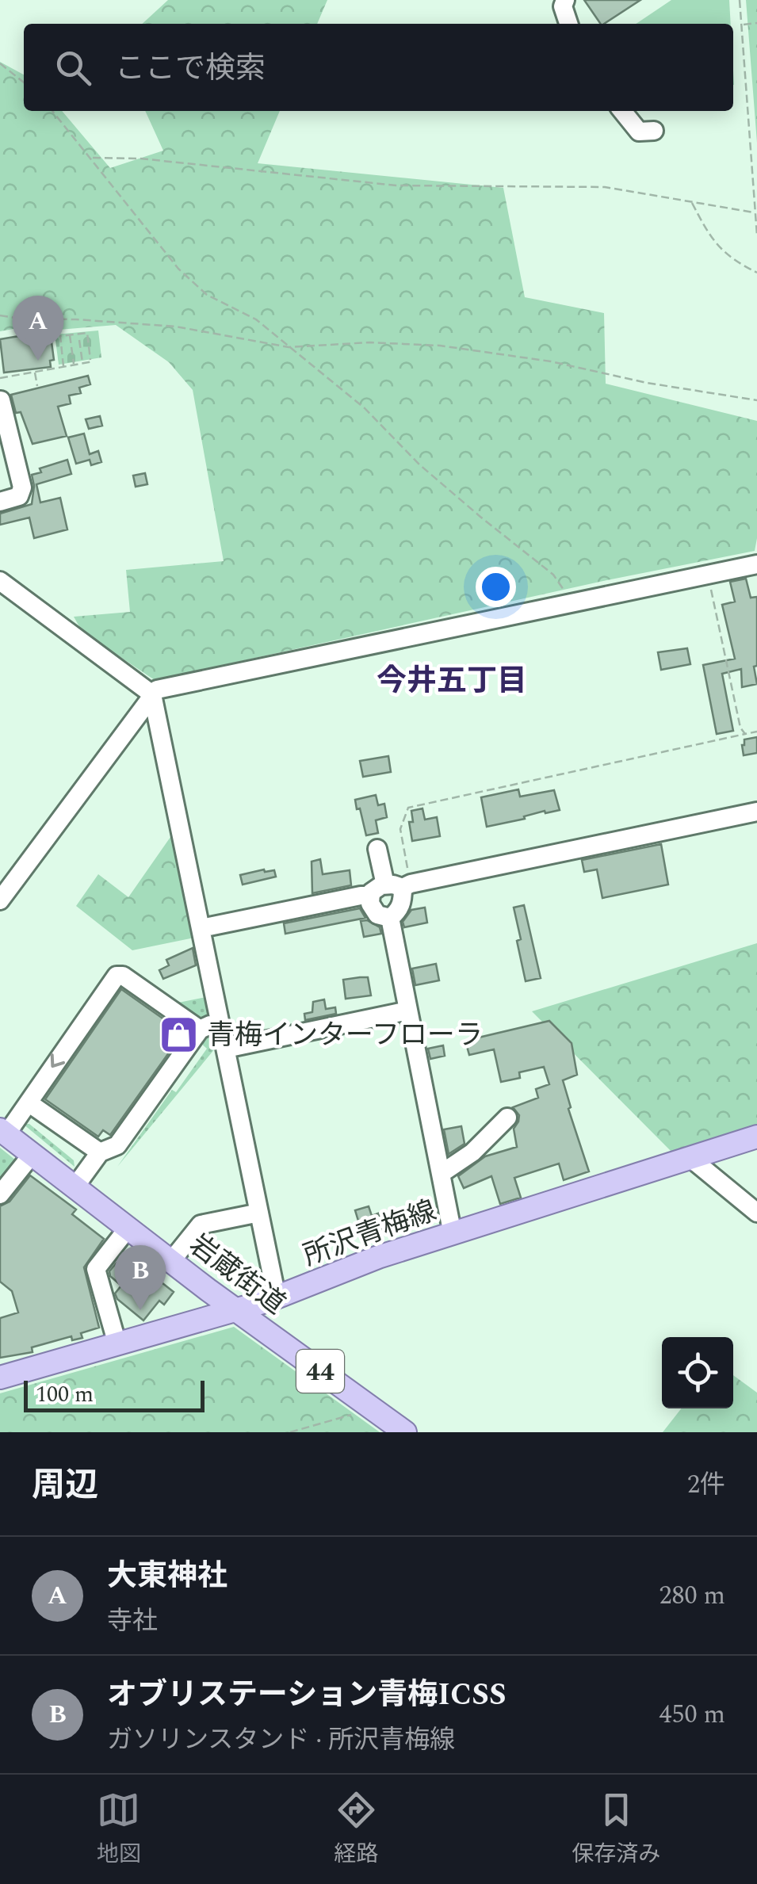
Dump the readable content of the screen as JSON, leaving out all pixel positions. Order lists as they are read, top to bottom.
{
  "streets": {
    "main road": ["所沢青梅線", "岩蔵街道", "44"]
  },
  "crossings": [
    ["所沢青梅線", "岩蔵街道"]
  ],
  "districts": ["今井五丁目"],
  "places": {
    "shop": ["青梅インターフローラ"]
  },
  "scale_bar": "100 m",
  "page": {
    "search": "ここで検索",
    "pins": ["A", "B"],
    "scale": "100 m",
    "heading": ["周辺", "2件"],
    "list": [
      {
        "mark": "A",
        "name": "大東神社",
        "note": "寺社",
        "value": "280 m"
      },
      {
        "mark": "B",
        "name": "オブリステーション青梅ICSS",
        "note": "ガソリンスタンド · 所沢青梅線",
        "value": "450 m"
      }
    ],
    "nav": ["地図", "経路", "保存済み"]
  }
}
